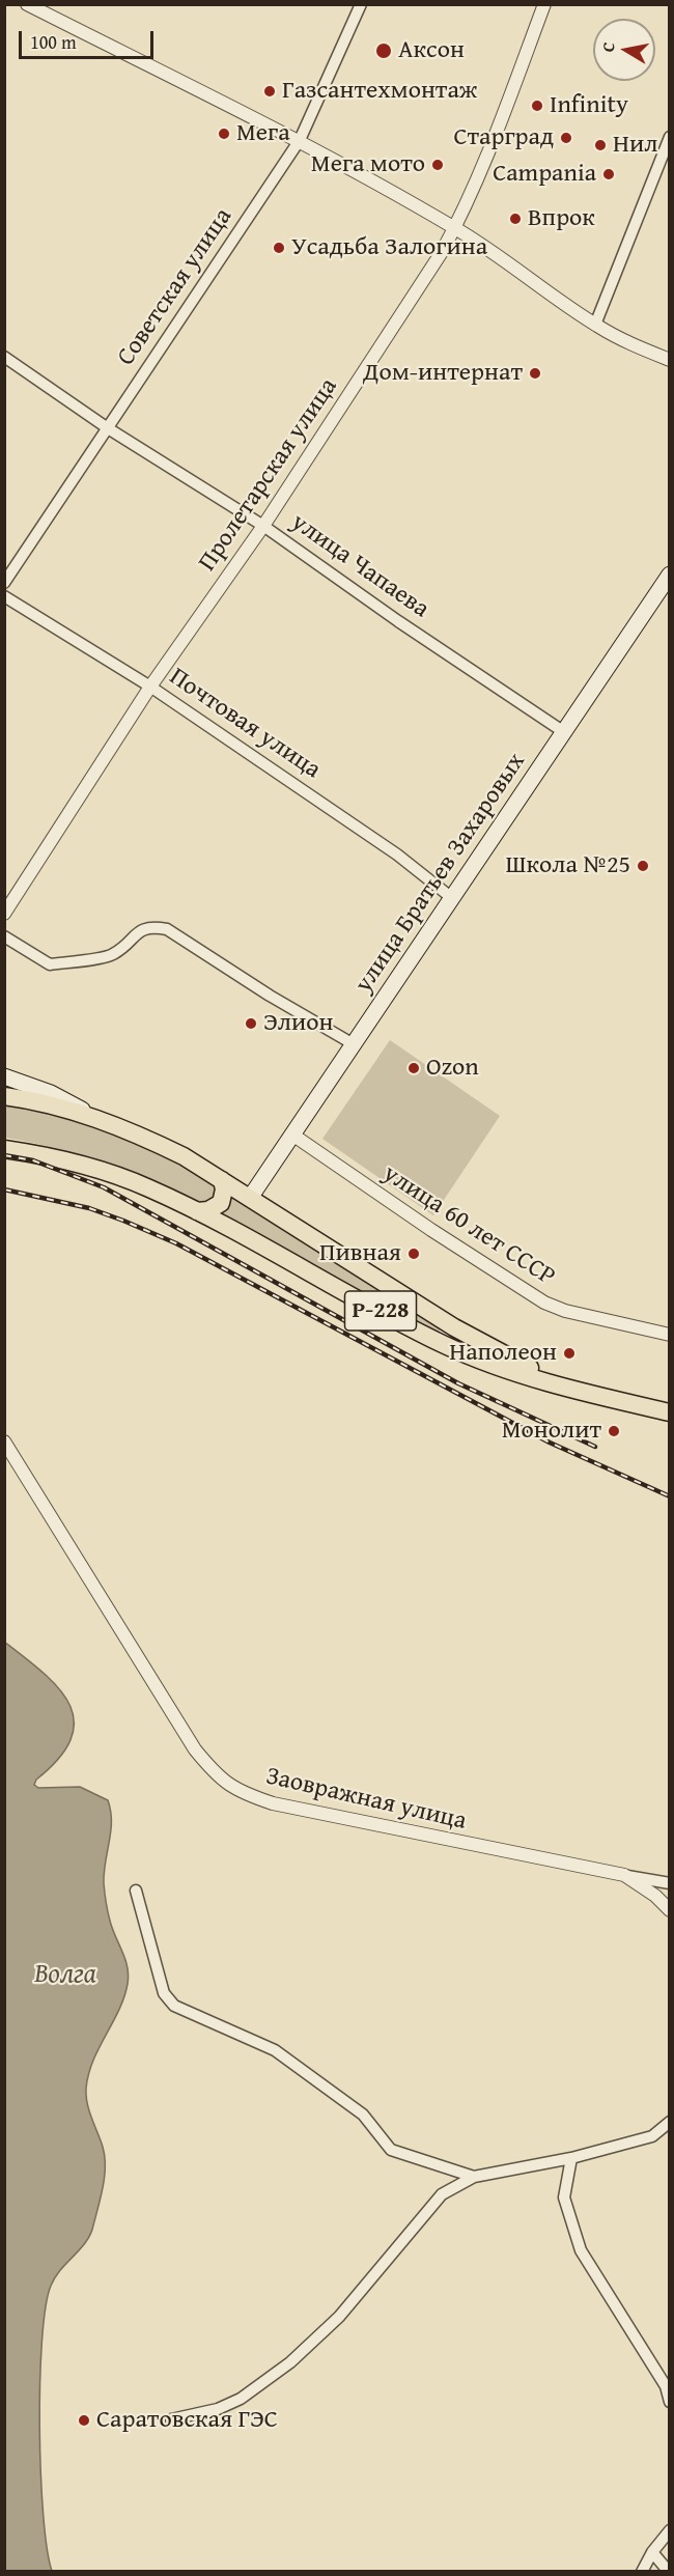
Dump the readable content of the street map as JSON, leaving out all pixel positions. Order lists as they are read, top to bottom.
{
  "streets": {
    "highway": ["Р-228"],
    "main road": ["улица Братьев Захаровых"],
    "street": [
      "Советская улица",
      "Пролетарская улица",
      "улица Чапаева",
      "Почтовая улица",
      "улица 60 лет СССР",
      "Заовражная улица"
    ]
  },
  "crossings": [
    ["Советская улица", "улица Чапаева"],
    ["Пролетарская улица", "улица Чапаева"],
    ["Пролетарская улица", "Почтовая улица"],
    ["улица Чапаева", "улица Братьев Захаровых"],
    ["Почтовая улица", "улица Братьев Захаровых"],
    ["улица Братьев Захаровых", "улица 60 лет СССР"],
    ["улица Братьев Захаровых", "Р-228"]
  ],
  "water": ["Волга"],
  "places": [
    "Аксон",
    "Газсантехмонтаж",
    "Infinity",
    "Мега",
    "Старград",
    "Нил",
    "Мега мото",
    "Campania",
    "Впрок",
    "Усадьба Залогина",
    "Дом-интернат",
    "Школа №25",
    "Элион",
    "Ozon",
    "Пивная",
    "Наполеон",
    "Монолит",
    "Саратовская ГЭС"
  ],
  "scale_bar": "100 m",
  "north": "left"
}
